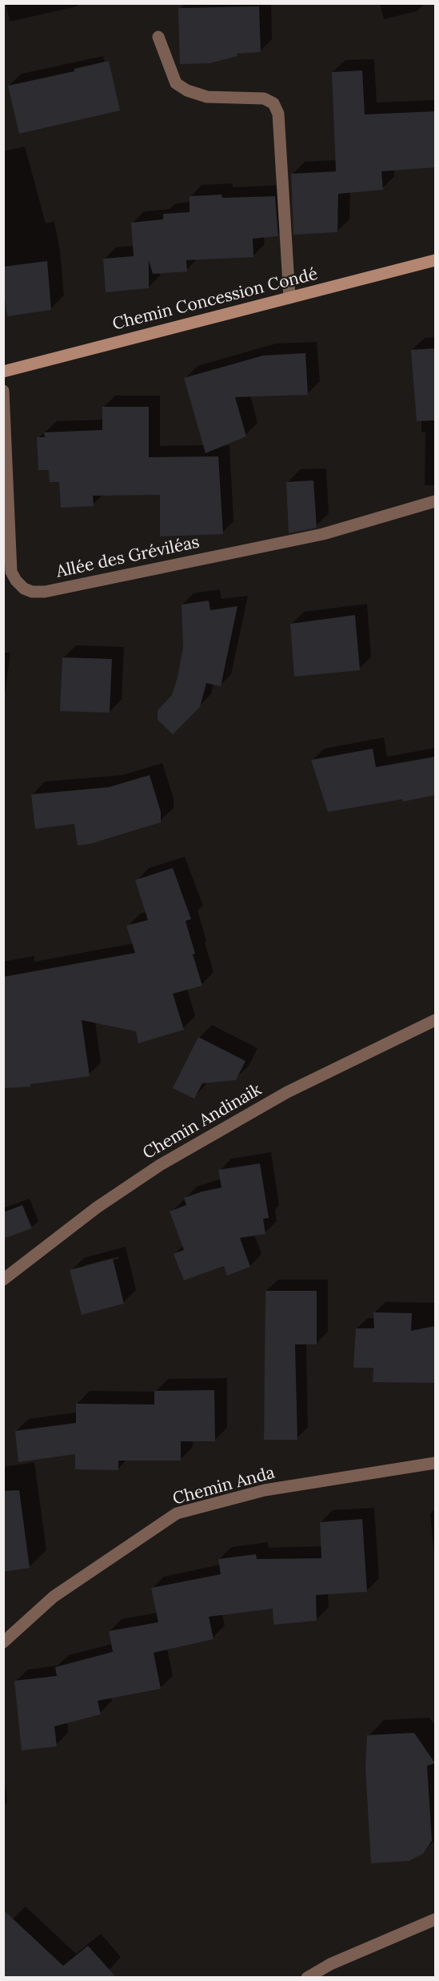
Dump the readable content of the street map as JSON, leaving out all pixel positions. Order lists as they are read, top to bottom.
{
  "streets": {
    "street": [
      "Chemin Concession Condé",
      "Allée des Gréviléas",
      "Chemin Andinaik",
      "Chemin Anda"
    ]
  }
}
